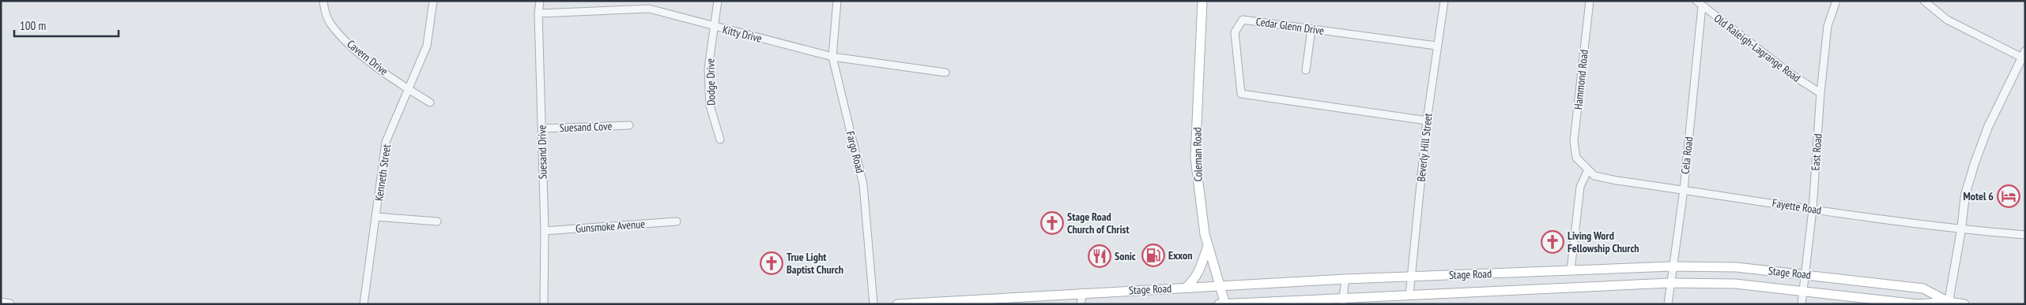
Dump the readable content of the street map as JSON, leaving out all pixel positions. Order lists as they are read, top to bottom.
{
  "streets": {
    "main road": ["Coleman Road", "Stage Road"],
    "street": [
      "Cedar Glenn Drive",
      "Kitty Drive",
      "Old Raleigh-Lagrange Road",
      "Cavern Drive",
      "Hammond Road",
      "Dodge Drive",
      "Suesand Cove",
      "Beverly Hill Street",
      "Suesand Drive",
      "Fargo Road",
      "East Road",
      "Cela Road",
      "Kenneth Street",
      "Fayette Road",
      "Gunsmoke Avenue"
    ]
  },
  "crossings": [
    ["Cedar Glenn Drive", "Beverly Hill Street"],
    ["Kitty Drive", "Dodge Drive"],
    ["Kitty Drive", "Suesand Drive"],
    ["Kitty Drive", "Fargo Road"],
    ["Old Raleigh-Lagrange Road", "East Road"],
    ["Old Raleigh-Lagrange Road", "Cela Road"],
    ["Cavern Drive", "Kenneth Street"],
    ["Hammond Road", "Fayette Road"],
    ["Suesand Cove", "Suesand Drive"],
    ["Beverly Hill Street", "Stage Road"],
    ["Suesand Drive", "Gunsmoke Avenue"],
    ["East Road", "Fayette Road"],
    ["East Road", "Stage Road"],
    ["Coleman Road", "Stage Road"],
    ["Cela Road", "Fayette Road"],
    ["Cela Road", "Stage Road"]
  ],
  "places": {
    "hotel": ["Motel 6"],
    "church": ["Stage Road Church of Christ", "Living Word Fellowship Church", "True Light Baptist Church"],
    "fuel station": ["Exxon"],
    "restaurant": ["Sonic"]
  },
  "scale_bar": "100 m"
}
